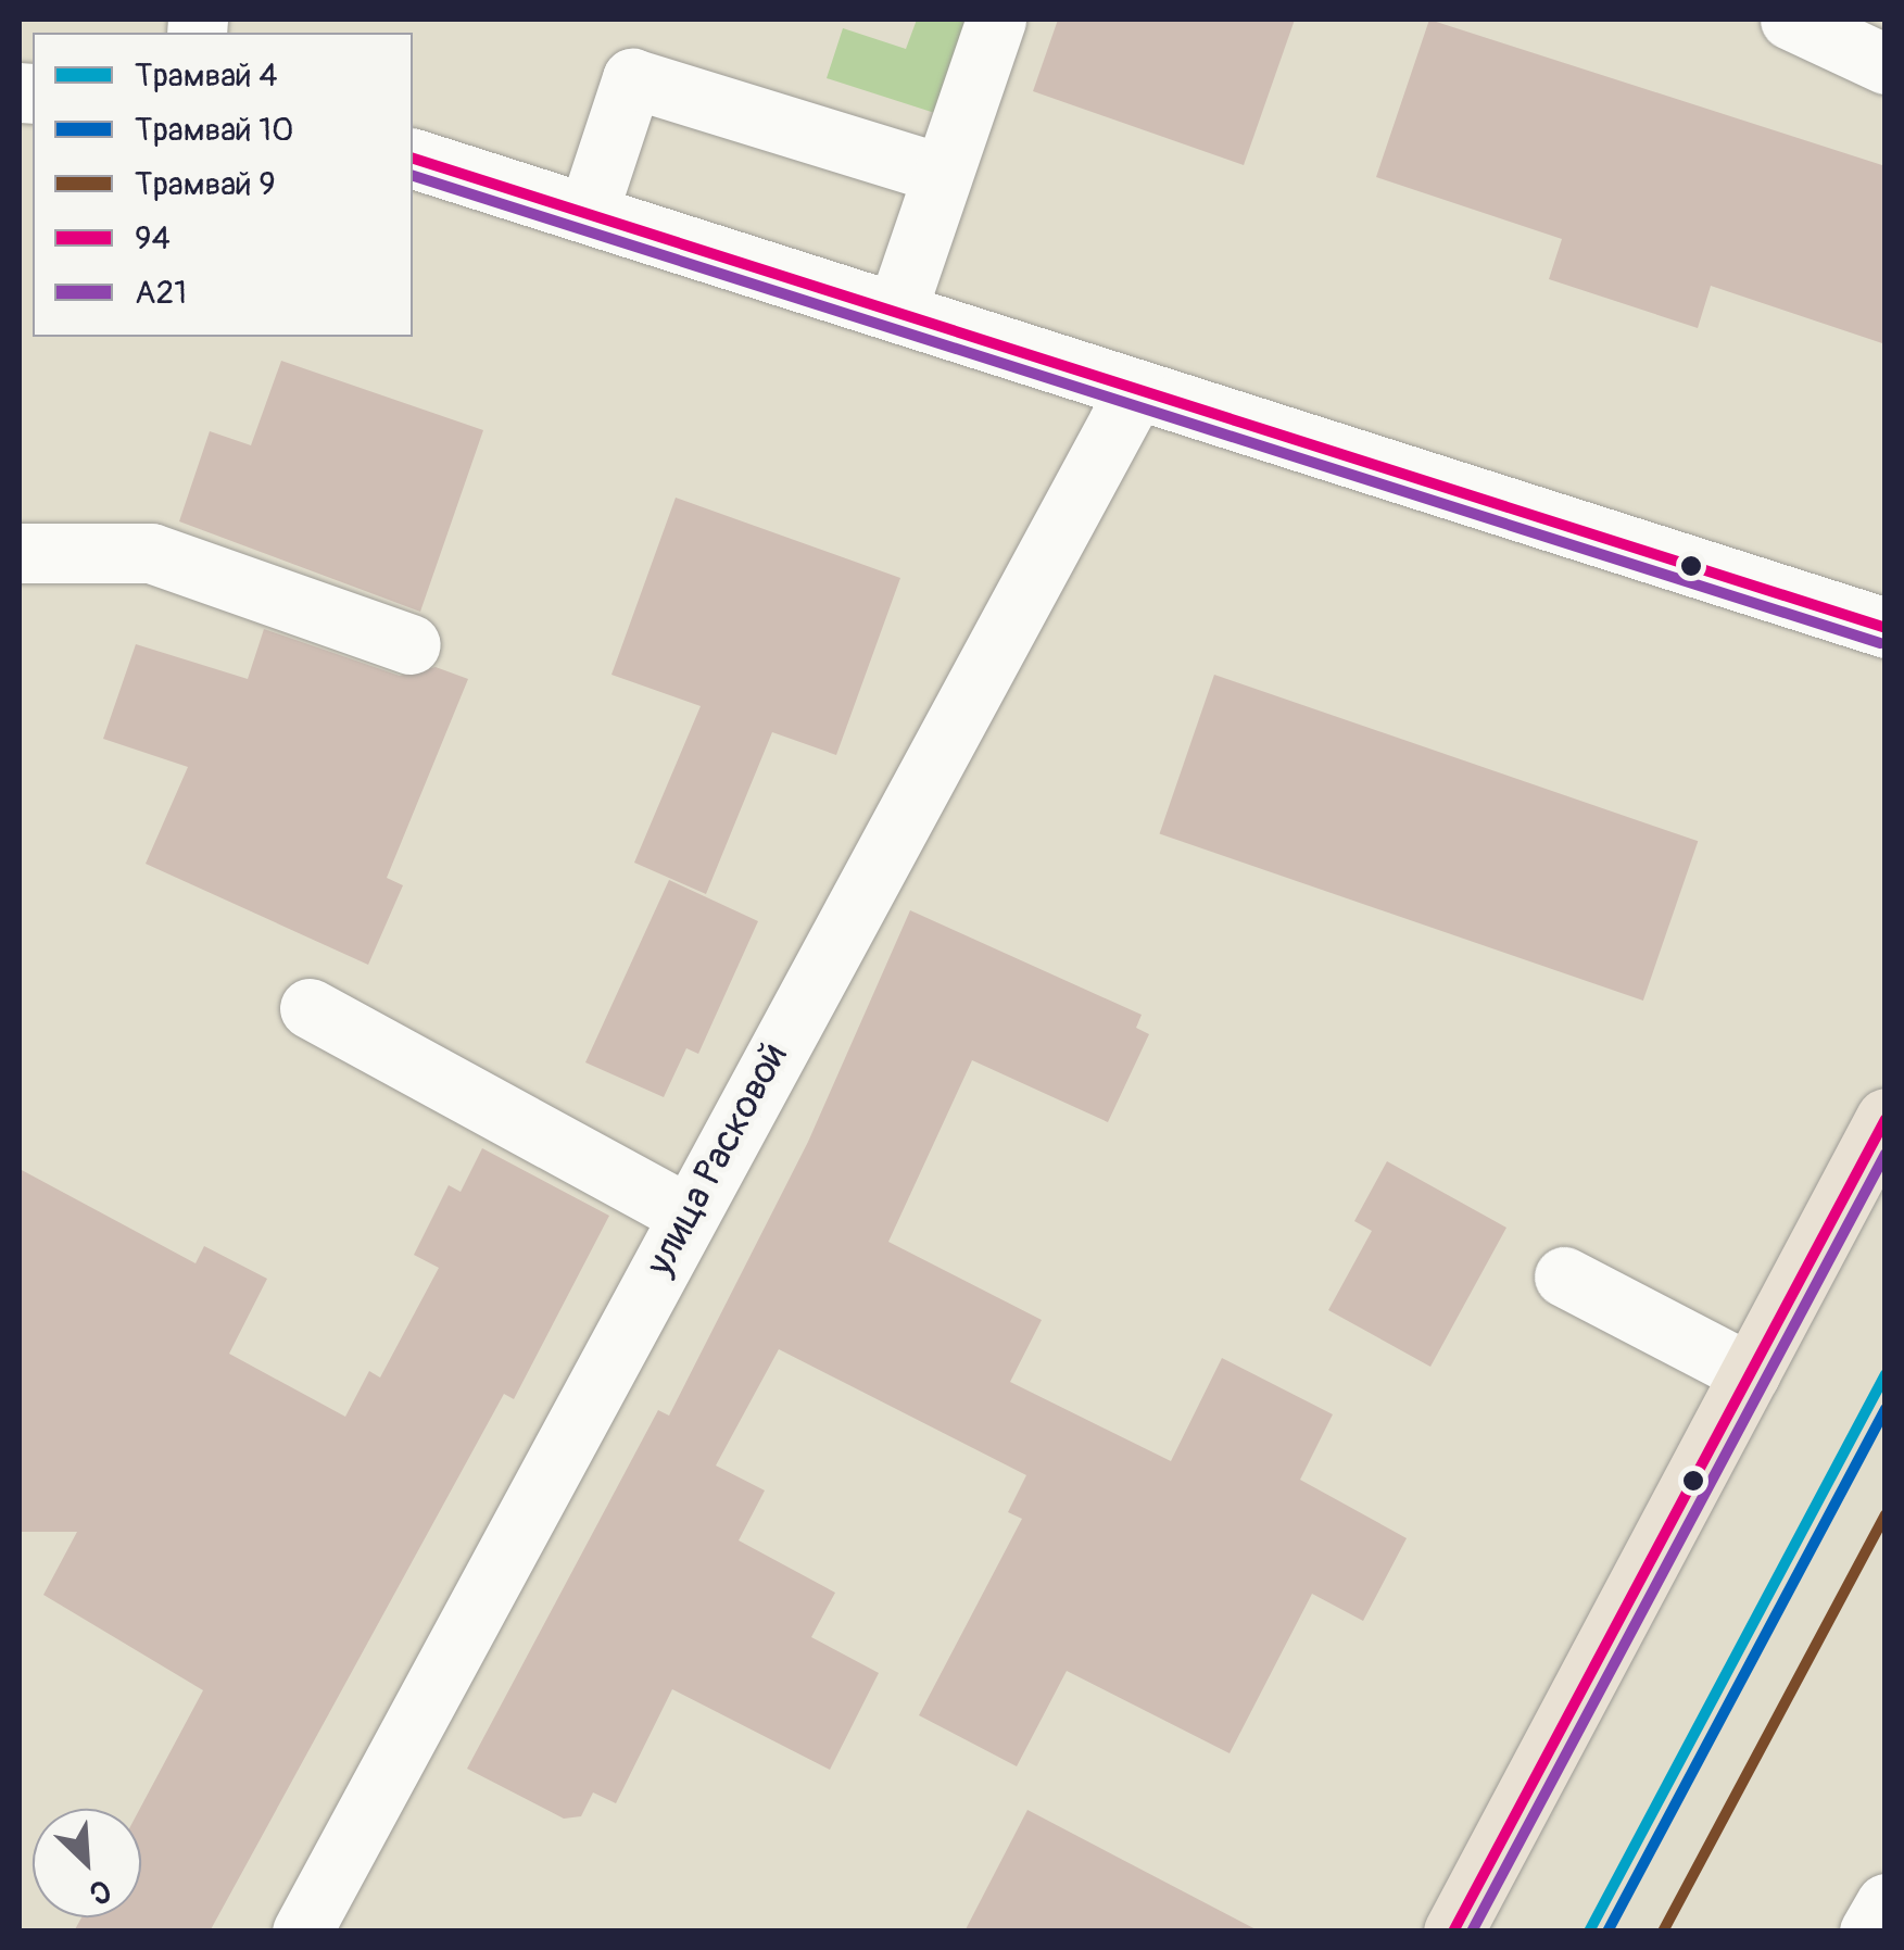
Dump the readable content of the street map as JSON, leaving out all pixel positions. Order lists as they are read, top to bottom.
{
  "streets": {
    "street": ["улица Расковой"]
  },
  "lines": [
    "transit line 94",
    "transit line А21",
    "tram line 4",
    "tram line 10",
    "tram line 9"
  ],
  "legend": [
    "Трамвай 4",
    "Трамвай 10",
    "Трамвай 9",
    "94",
    "А21"
  ],
  "north": "bottom right"
}
